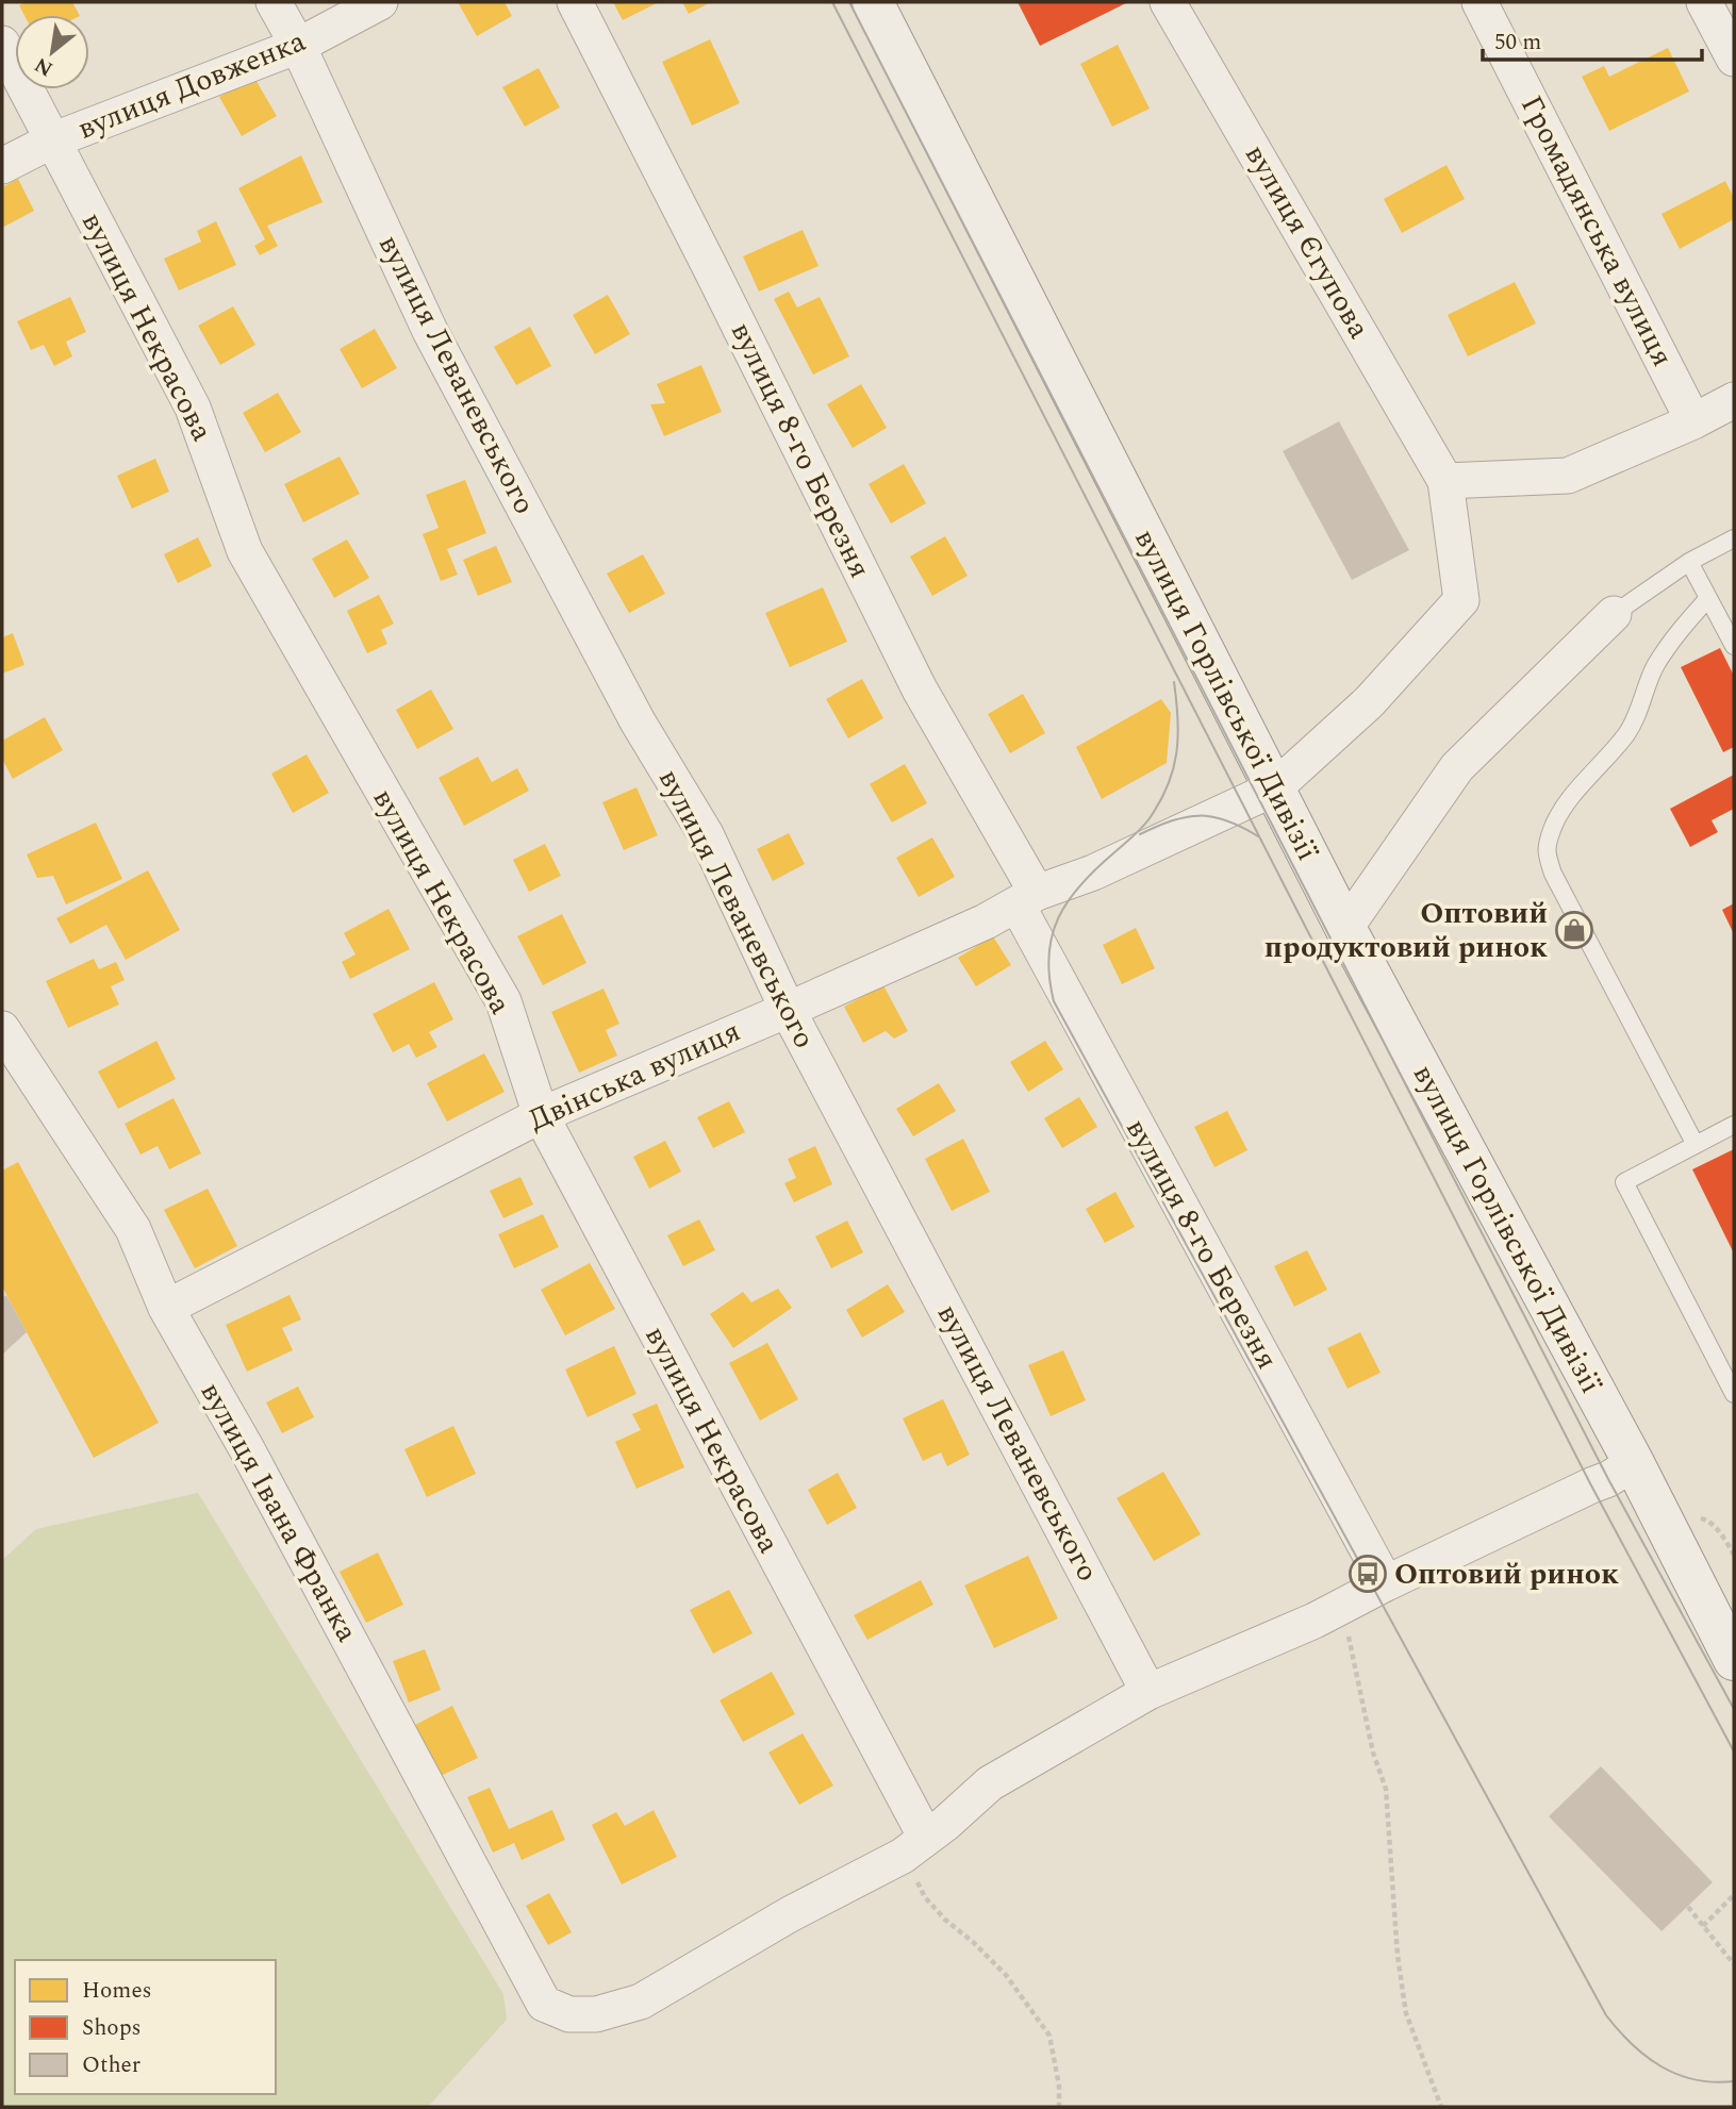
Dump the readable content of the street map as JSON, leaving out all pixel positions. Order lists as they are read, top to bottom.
{
  "streets": {
    "main road": ["вулиця Горлівської Дивізії"],
    "street": [
      "вулиця Довженка",
      "Громадянська вулиця",
      "вулиця Єгупова",
      "вулиця Некрасова",
      "вулиця Леваневського",
      "вулиця 8-го Березня",
      "Двінська вулиця",
      "вулиця Івана Франка"
    ]
  },
  "crossings": [
    ["вулиця Довженка", "вулиця Некрасова"],
    ["вулиця Довженка", "вулиця Леваневського"],
    ["вулиця Єгупова", "Двінська вулиця"],
    ["вулиця Некрасова", "Двінська вулиця"],
    ["вулиця Некрасова", "вулиця Івана Франка"],
    ["вулиця Леваневського", "Двінська вулиця"],
    ["вулиця 8-го Березня", "Двінська вулиця"],
    ["вулиця Горлівської Дивізії", "Двінська вулиця"],
    ["Двінська вулиця", "вулиця Івана Франка"]
  ],
  "places": {
    "shop": ["Оптовий продуктовий ринок"],
    "bus stop": ["Оптовий ринок"]
  },
  "legend": ["Homes", "Shops", "Other"],
  "scale_bar": "50 m",
  "north": "bottom left"
}
